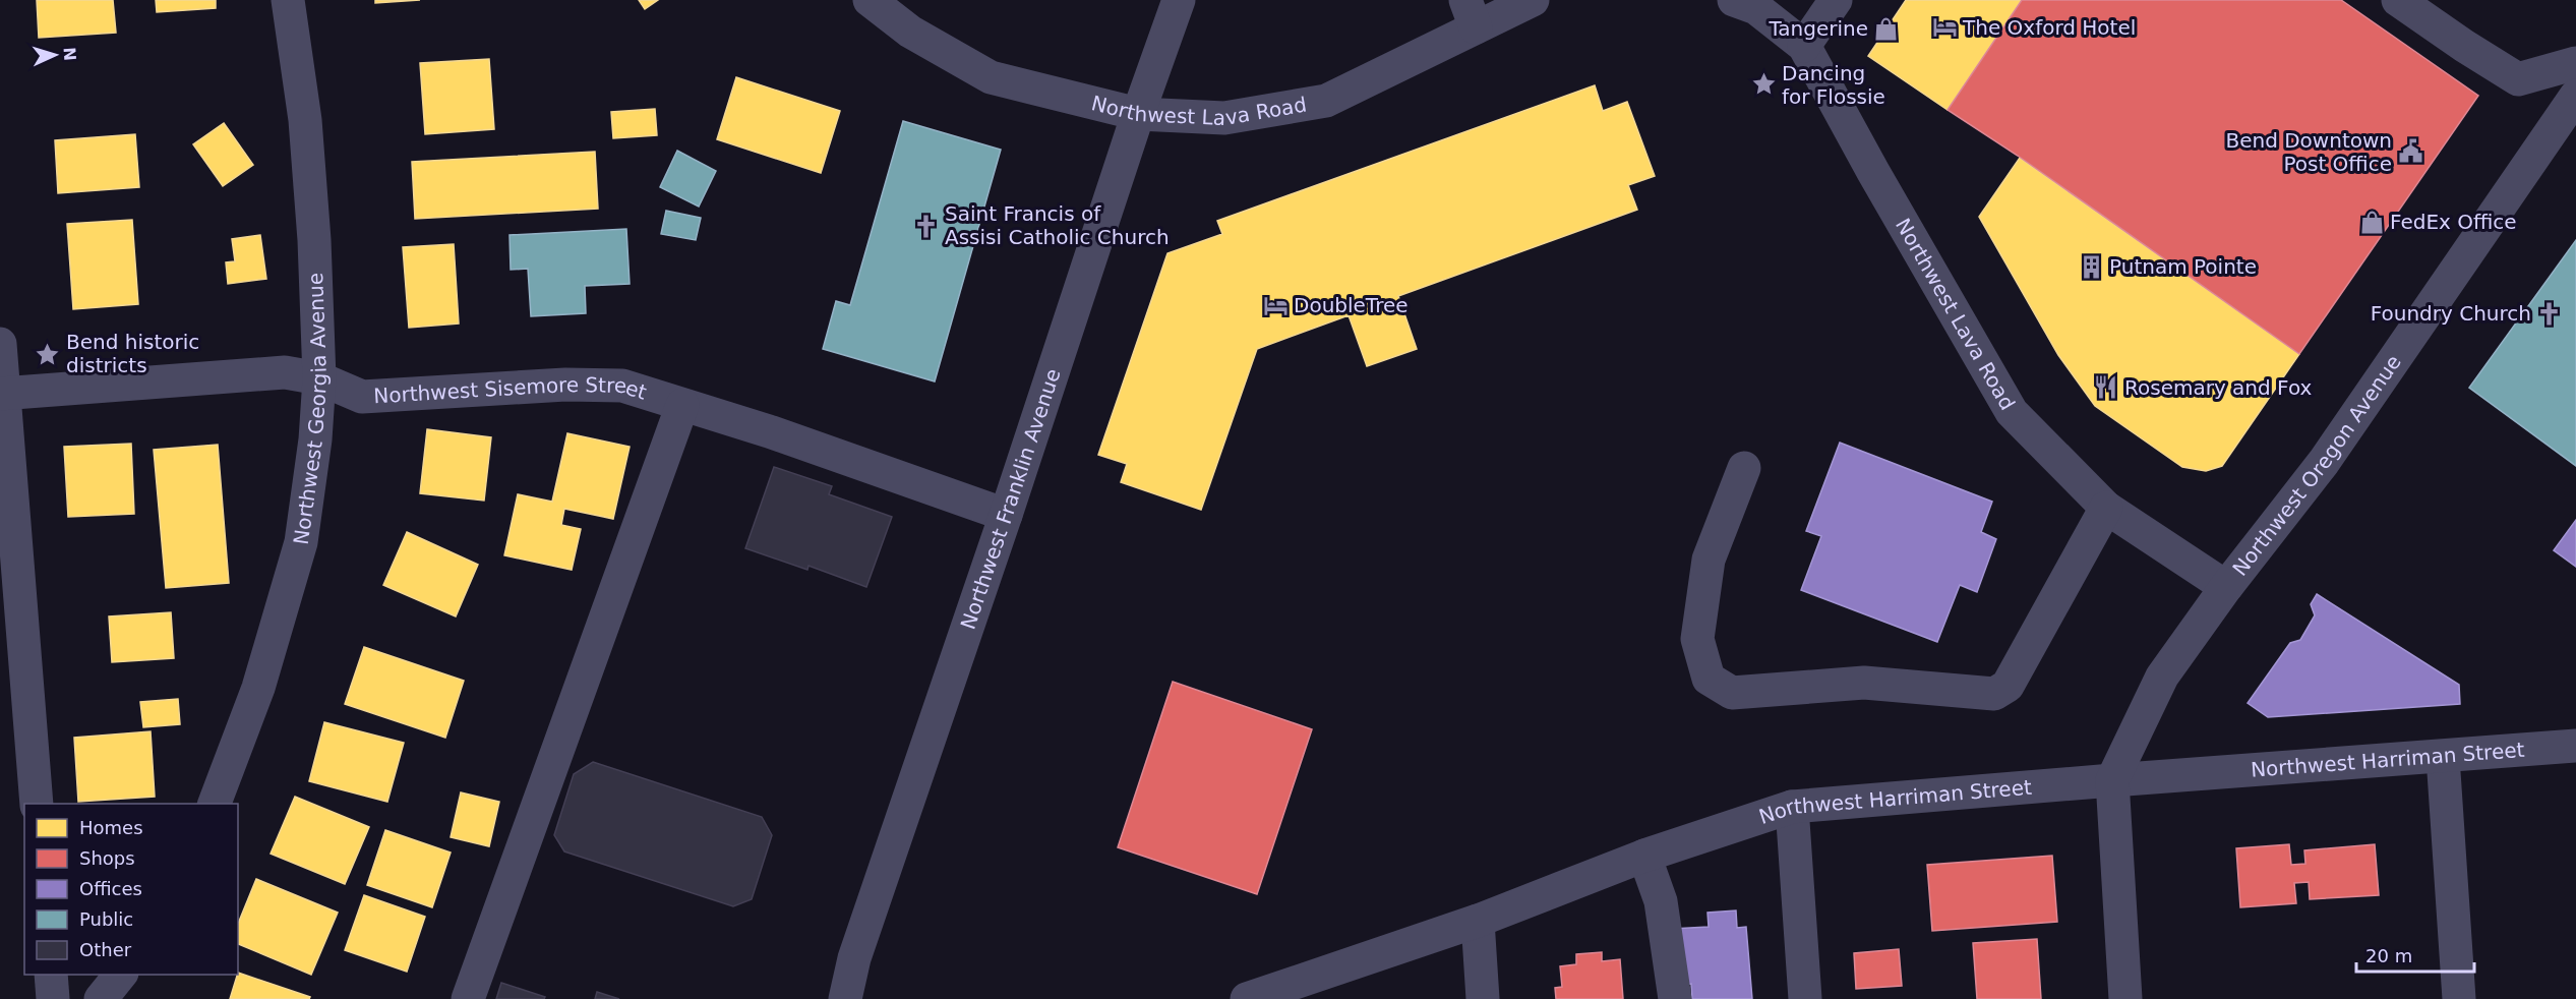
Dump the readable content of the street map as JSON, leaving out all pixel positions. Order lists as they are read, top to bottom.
{
  "streets": {
    "street": [
      "Northwest Lava Road",
      "Northwest Sisemore Street",
      "Northwest Georgia Avenue",
      "Northwest Oregon Avenue",
      "Northwest Franklin Avenue",
      "Northwest Harriman Street"
    ]
  },
  "crossings": [
    ["Northwest Lava Road", "Northwest Oregon Avenue"],
    ["Northwest Lava Road", "Northwest Franklin Avenue"],
    ["Northwest Sisemore Street", "Northwest Georgia Avenue"],
    ["Northwest Sisemore Street", "Northwest Franklin Avenue"],
    ["Northwest Oregon Avenue", "Northwest Harriman Street"]
  ],
  "places": {
    "hotel": ["The Oxford Hotel", "DoubleTree"],
    "shop": ["Tangerine", "FedEx Office"],
    "place": ["Dancing for Flossie", "Bend historic districts"],
    "public building": ["Bend Downtown Post Office"],
    "church": ["Saint Francis of Assisi Catholic Church", "Foundry Church"],
    "building": ["Putnam Pointe"],
    "restaurant": ["Rosemary and Fox"]
  },
  "legend": [
    "Homes",
    "Shops",
    "Offices",
    "Public",
    "Other"
  ],
  "scale_bar": "20 m",
  "north": "right"
}
